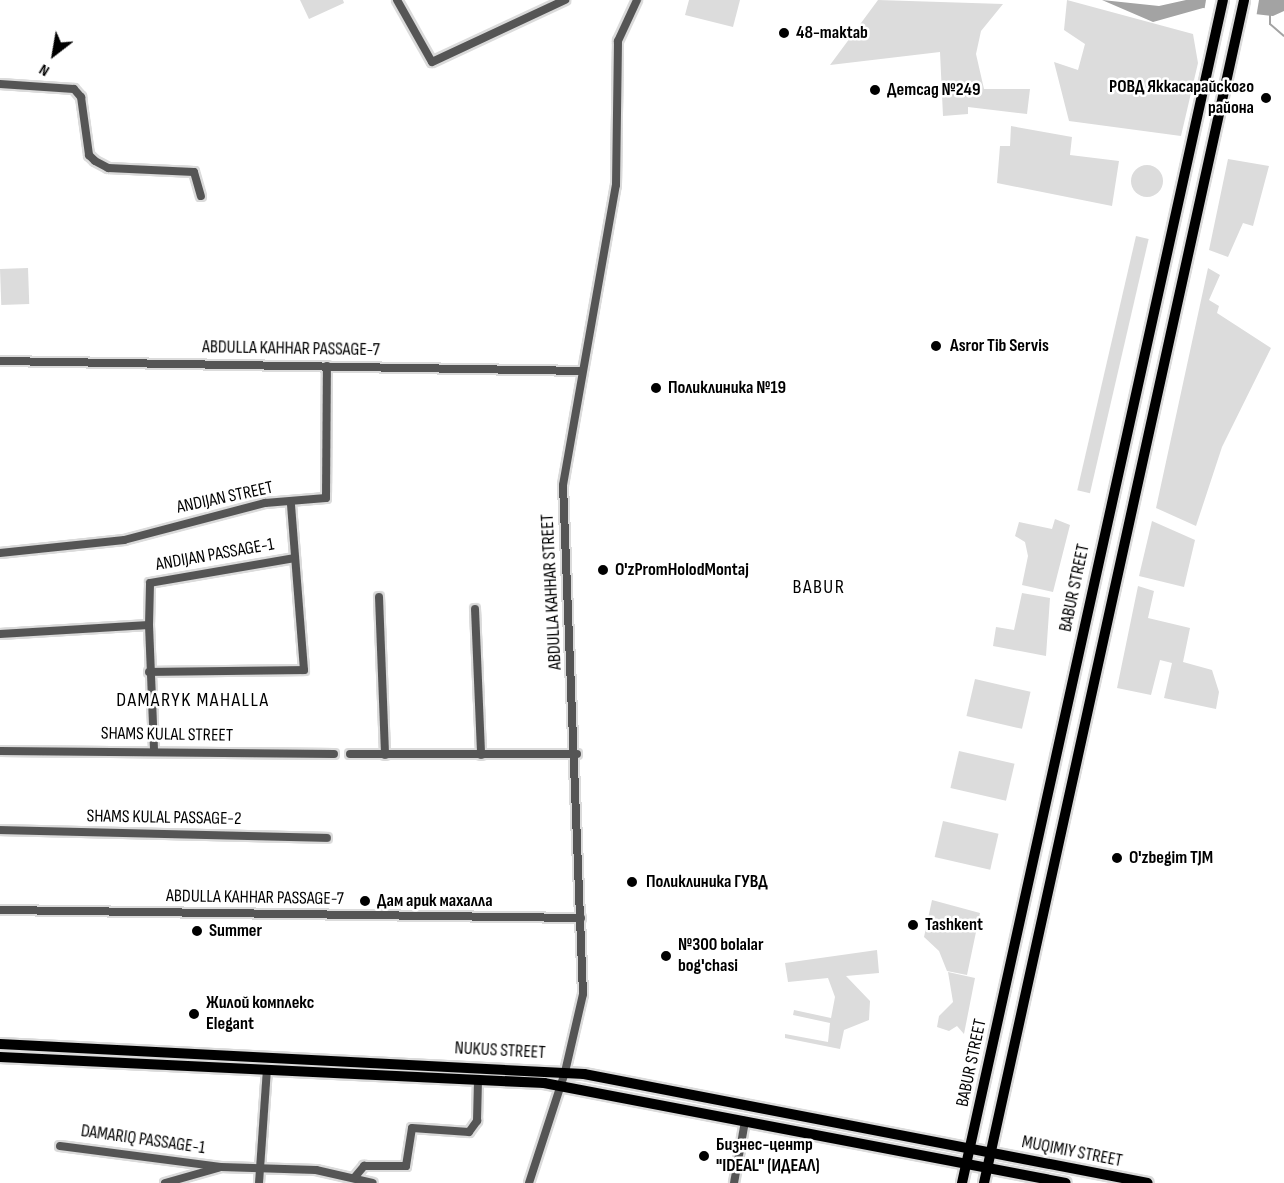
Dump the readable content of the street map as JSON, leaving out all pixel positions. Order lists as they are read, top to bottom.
{
  "streets": {
    "main road": ["BABUR STREET", "NUKUS STREET", "MUQIMIY STREET"],
    "street": [
      "ABDULLA KAHHAR PASSAGE-7",
      "ANDIJAN STREET",
      "ANDIJAN PASSAGE-1",
      "ABDULLA KAHHAR STREET",
      "SHAMS KULAL STREET",
      "SHAMS KULAL PASSAGE-2",
      "DAMARIQ PASSAGE-1"
    ]
  },
  "crossings": [
    ["ABDULLA KAHHAR PASSAGE-7", "ANDIJAN STREET"],
    ["ABDULLA KAHHAR PASSAGE-7", "ABDULLA KAHHAR STREET"],
    ["ANDIJAN PASSAGE-1", "SHAMS KULAL STREET"],
    ["BABUR STREET", "NUKUS STREET"],
    ["BABUR STREET", "MUQIMIY STREET"],
    ["ABDULLA KAHHAR STREET", "NUKUS STREET"],
    ["NUKUS STREET", "MUQIMIY STREET"]
  ],
  "districts": ["BABUR", "DAMARYK MAHALLA"],
  "places": [
    "48-maktab",
    "Детсад №249",
    "РОВД Яккасарайского района",
    "Asror Tib Servis",
    "Поликлиника №19",
    "O'zPromHolodMontaj",
    "O'zbegim TJM",
    "Поликлиника ГУВД",
    "Дам арик махалла",
    "Tashkent",
    "Summer",
    "№300 bolalar bog'chasi",
    "Жилой комплекс Elegant",
    "Бизнес-центр \"IDEAL\" (ИДЕАЛ)"
  ],
  "north": "bottom left"
}
